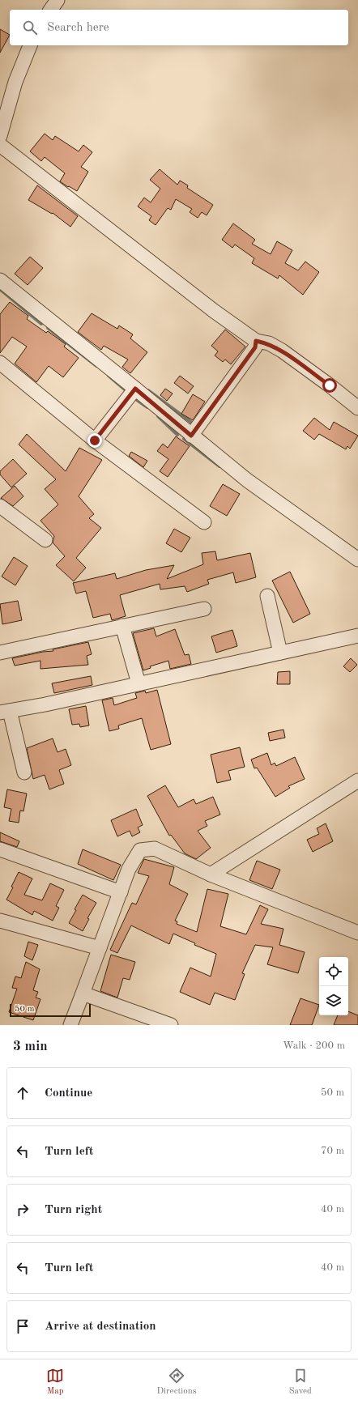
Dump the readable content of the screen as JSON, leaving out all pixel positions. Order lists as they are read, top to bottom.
{
  "scale_bar": "50 m",
  "page": {
    "search": "Search here",
    "scale": "50 m",
    "heading": ["3 min", "Walk · 200 m"],
    "list": [
      ["Continue", "50 m"],
      ["Turn left", "70 m"],
      ["Turn right", "40 m"],
      ["Turn left", "40 m"],
      "Arrive at destination"
    ],
    "nav": ["Map", "Directions", "Saved"]
  }
}
